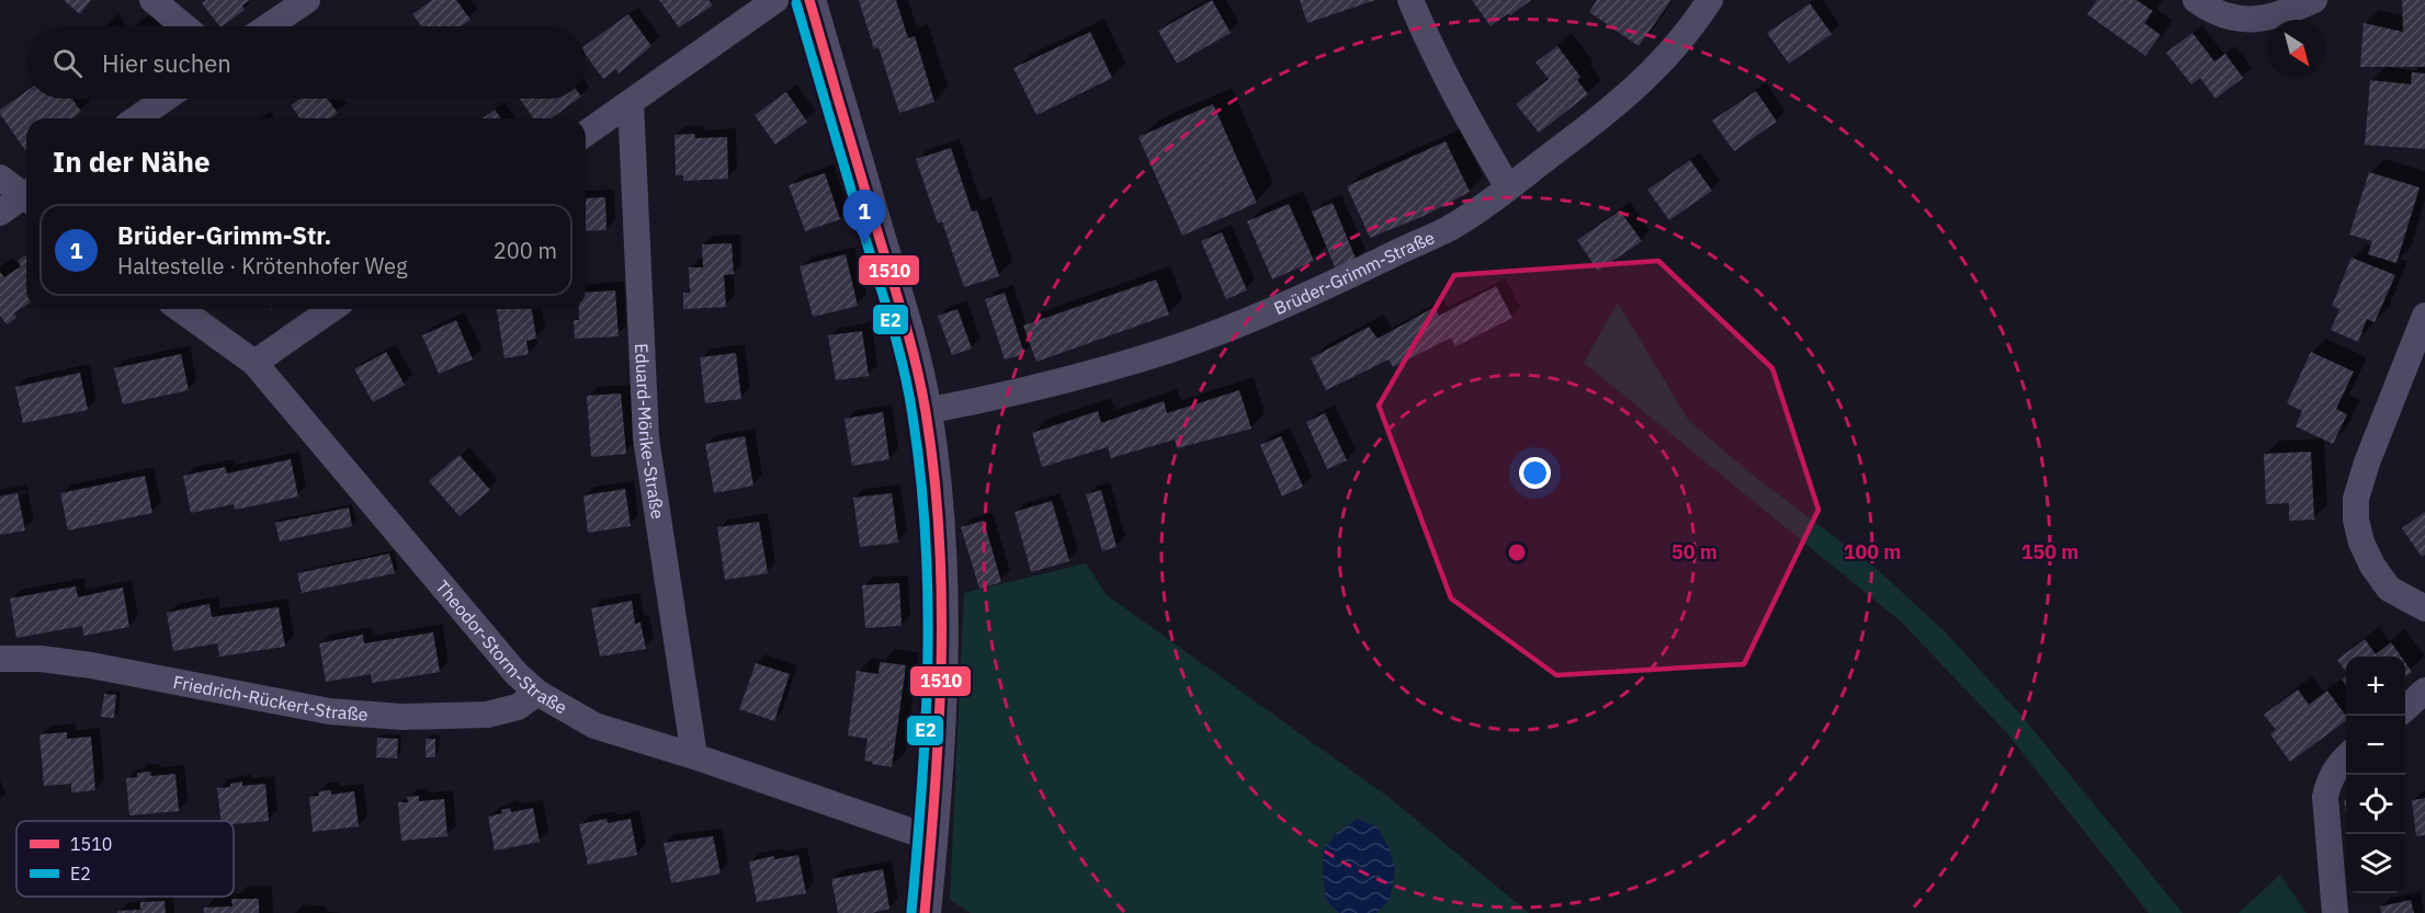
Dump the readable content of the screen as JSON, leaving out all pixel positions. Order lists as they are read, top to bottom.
{
  "streets": {
    "street": [
      "Brüder-Grimm-Straße",
      "Eduard-Mörike-Straße",
      "Theodor-Storm-Straße",
      "Friedrich-Rückert-Straße"
    ]
  },
  "crossings": [
    ["Eduard-Mörike-Straße", "Theodor-Storm-Straße"],
    ["Theodor-Storm-Straße", "Friedrich-Rückert-Straße"]
  ],
  "lines": ["transit line 1510", "transit line E2"],
  "legend": ["1510", "E2"],
  "north": "bottom right",
  "page": {
    "search": "Hier suchen",
    "heading": "In der Nähe",
    "pins": "1",
    "list": [
      {
        "mark": "1",
        "name": "Brüder-Grimm-Str.",
        "note": "Haltestelle · Krötenhofer Weg",
        "value": "200 m"
      }
    ],
    "map_buttons": ["+", "−"]
  },
  "rings": ["50 m", "100 m", "150 m"]
}
